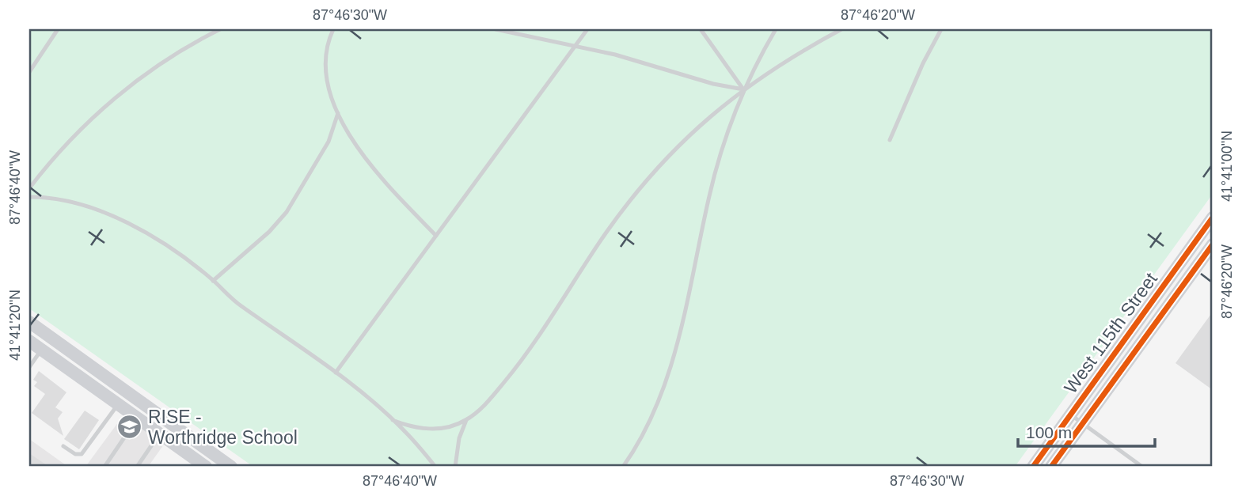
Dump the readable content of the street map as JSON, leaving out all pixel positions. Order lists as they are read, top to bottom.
{
  "streets": {
    "street": ["West 115th Street"]
  },
  "places": {
    "school or university": ["RISE - Worthridge School"]
  },
  "scale_bar": "100 m",
  "coordinates": [
    "87°46'30\"W",
    "87°46'20\"W",
    "41°41'00\"N",
    "87°46'40\"W",
    "41°41'20\"N"
  ]
}
